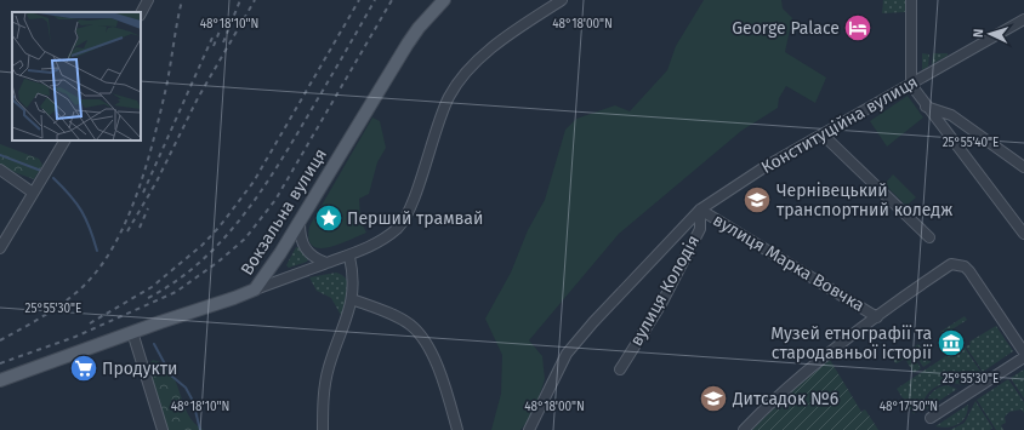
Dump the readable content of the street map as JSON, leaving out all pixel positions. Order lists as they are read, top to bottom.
{
  "streets": {
    "main road": ["Вокзальна вулиця"],
    "street": ["Конституційна вулиця", "вулиця Марка Вовчка", "вулиця Колодія"]
  },
  "crossings": [
    ["Конституційна вулиця", "вулиця Марка Вовчка"],
    ["Конституційна вулиця", "вулиця Колодія"],
    ["вулиця Марка Вовчка", "вулиця Колодія"]
  ],
  "places": {
    "hotel": ["George Palace"],
    "school or university": ["Чернівецький транспортний коледж", "Дитсадок №6"],
    "place": ["Перший трамвай"],
    "museum": ["Музей етнографії та стародавньої історії"],
    "supermarket": ["Продукти"]
  },
  "north": "left",
  "coordinates": [
    "48°18'10\"N",
    "48°18'00\"N",
    "25°55'40\"E",
    "25°55'30\"E",
    "48°17'50\"N"
  ]
}
